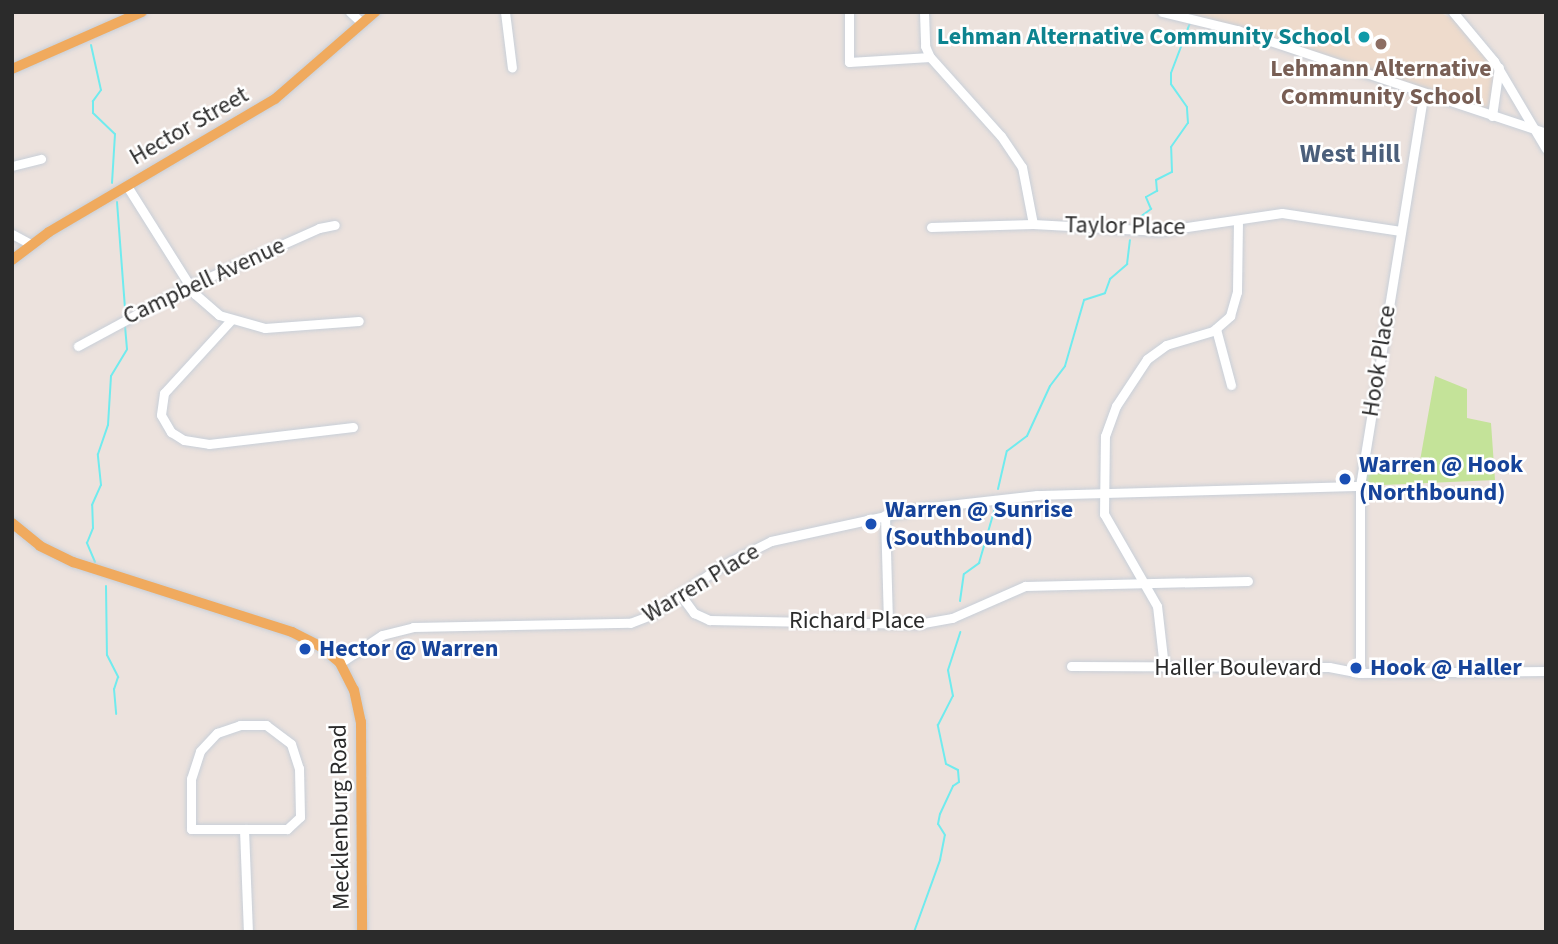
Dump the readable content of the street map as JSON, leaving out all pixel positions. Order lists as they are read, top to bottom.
{
  "streets": {
    "main road": ["Hector Street", "Mecklenburg Road"],
    "street": [
      "Taylor Place",
      "Campbell Avenue",
      "Hook Place",
      "Warren Place",
      "Richard Place",
      "Haller Boulevard"
    ]
  },
  "crossings": [
    ["Taylor Place", "Hook Place"],
    ["Hook Place", "Warren Place"],
    ["Hook Place", "Haller Boulevard"],
    ["Warren Place", "Richard Place"],
    ["Warren Place", "Mecklenburg Road"]
  ],
  "districts": ["West Hill"],
  "places": [
    "Lehman Alternative Community School",
    "Lehmann Alternative Community School",
    "Warren @ Hook (Northbound)",
    "Warren @ Sunrise (Southbound)",
    "Hector @ Warren",
    "Hook @ Haller"
  ]
}
